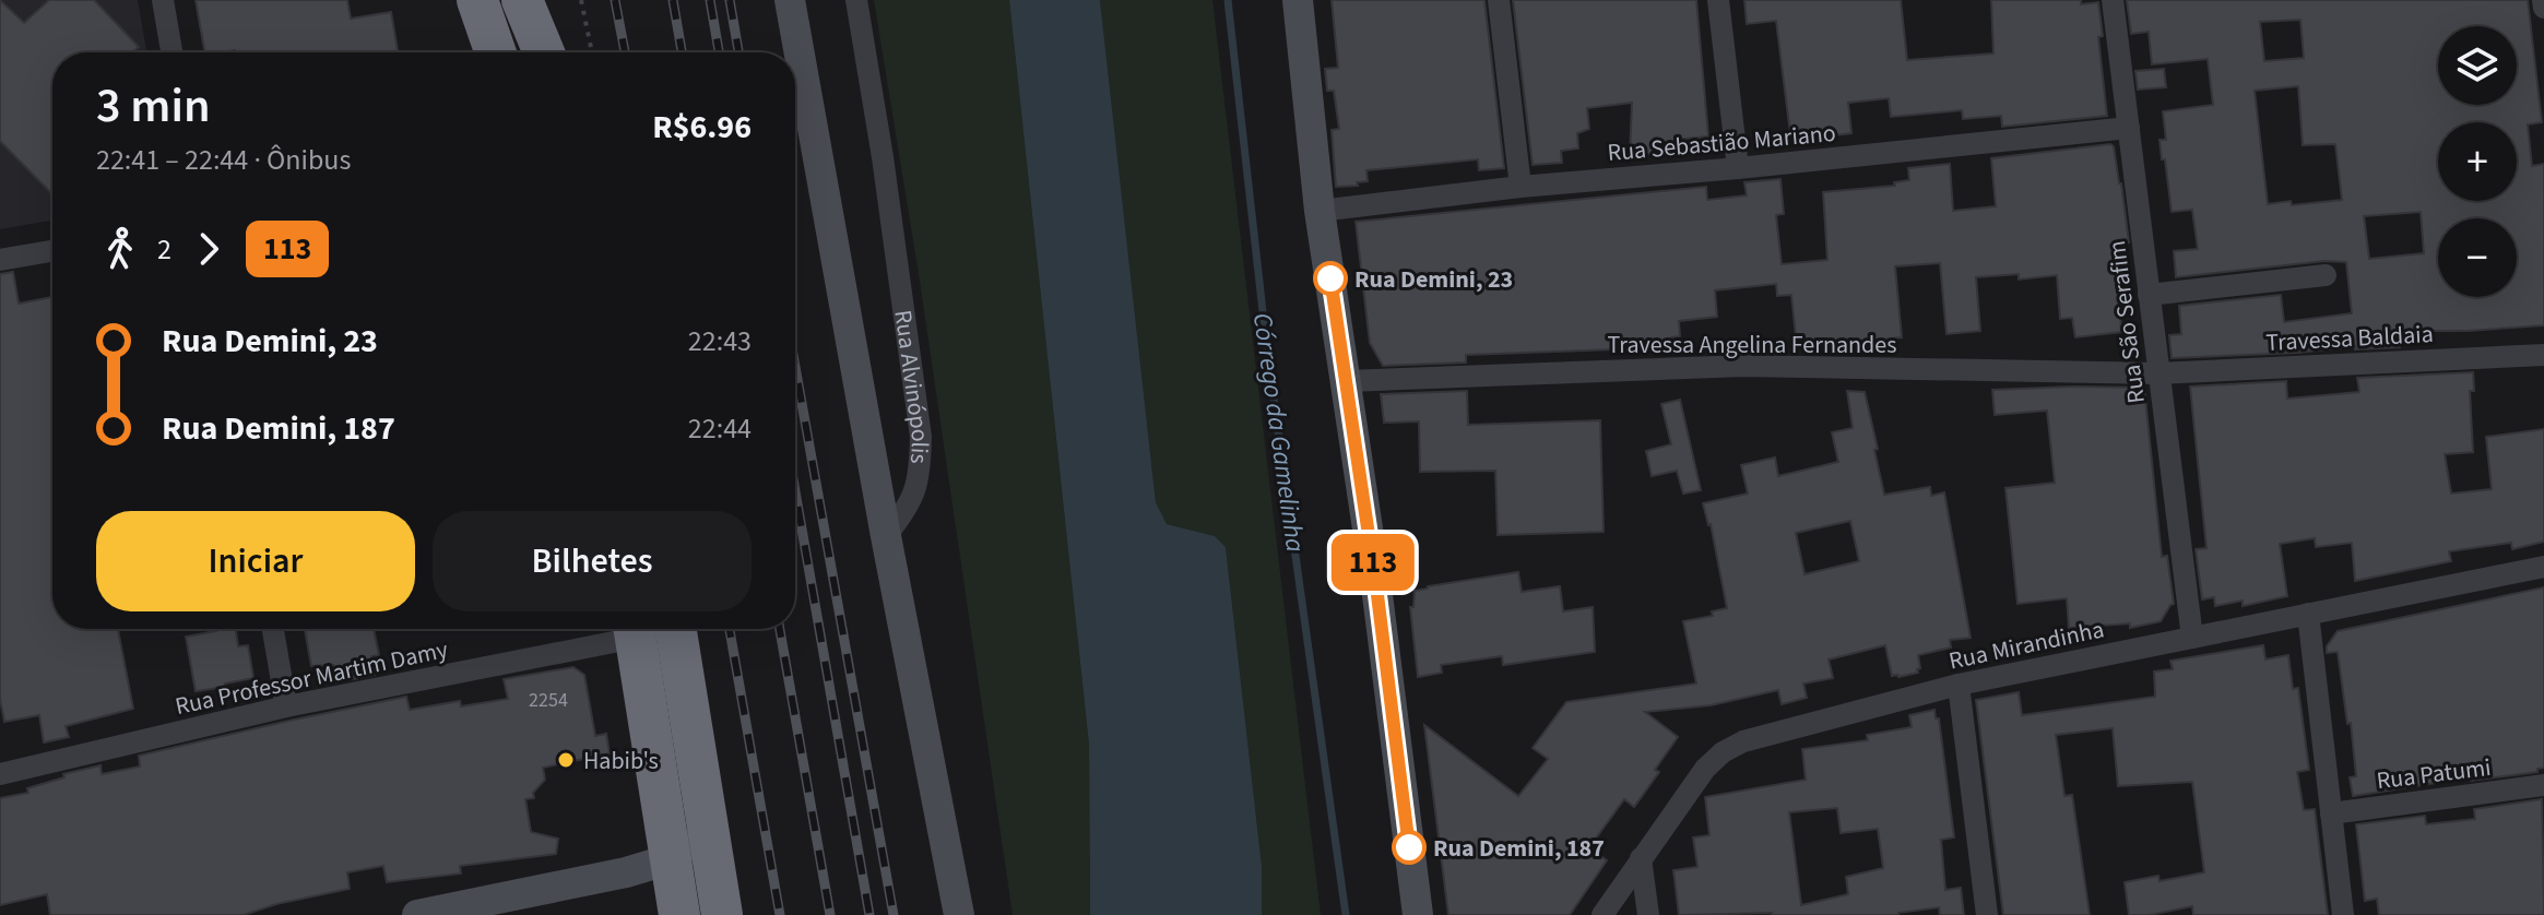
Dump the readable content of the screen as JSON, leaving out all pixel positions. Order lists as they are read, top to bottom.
{
  "streets": {
    "street": [
      "Rua Sebastião Mariano",
      "Rua São Serafim",
      "Travessa Baldaia",
      "Travessa Angelina Fernandes",
      "Rua Alvinópolis",
      "Rua Mirandinha",
      "Rua Professor Martim Damy",
      "Rua Patumi"
    ]
  },
  "crossings": [
    ["Rua Sebastião Mariano", "Rua São Serafim"],
    ["Rua São Serafim", "Travessa Baldaia"],
    ["Rua São Serafim", "Travessa Angelina Fernandes"],
    ["Rua São Serafim", "Rua Mirandinha"],
    ["Travessa Baldaia", "Travessa Angelina Fernandes"]
  ],
  "water": ["Córrego da Gamelinha"],
  "places": ["Rua Demini, 23", "Habib's", "Rua Demini, 187"],
  "lines": ["bus line 113"],
  "house_numbers": ["2254"],
  "page": {
    "on_map": "113",
    "map_buttons": ["+", "−"],
    "heading": ["3 min", "22:41 – 22:44 · Ônibus", "R$6.96"],
    "legs": ["2", "113"],
    "list": [
      {
        "name": "Rua Demini, 23",
        "value": "22:43"
      },
      {
        "name": "Rua Demini, 187",
        "value": "22:44"
      }
    ],
    "buttons": ["Iniciar", "Bilhetes"]
  }
}
